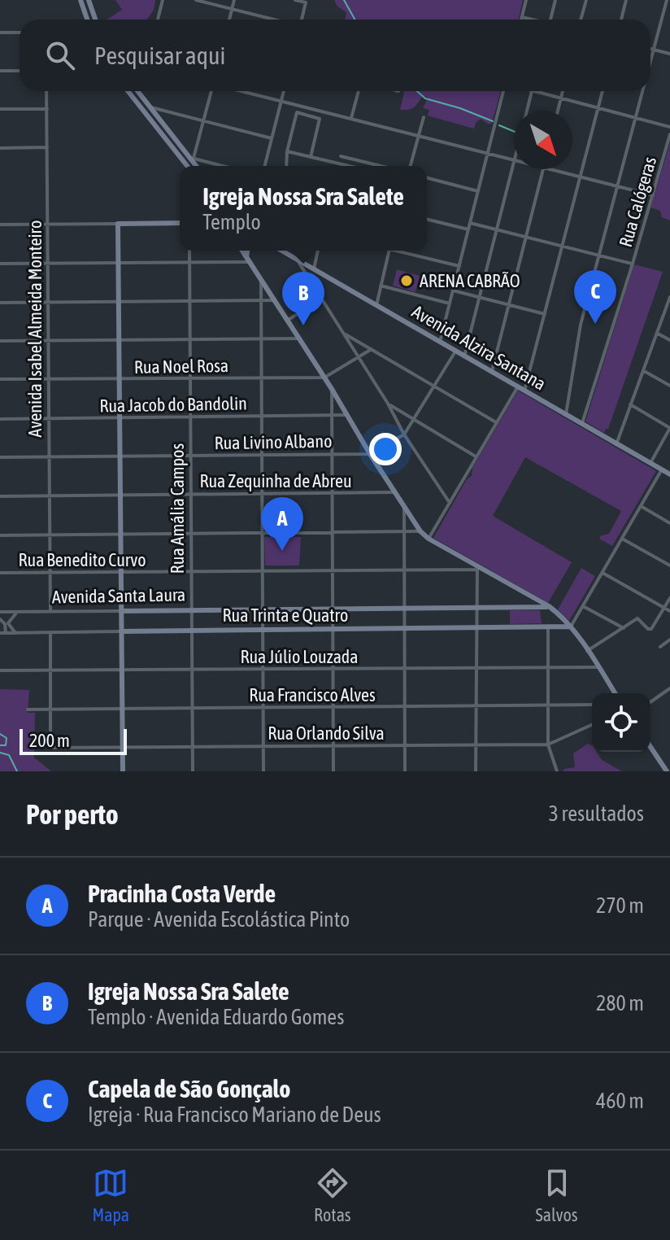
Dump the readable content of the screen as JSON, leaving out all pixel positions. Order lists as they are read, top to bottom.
{
  "streets": {
    "street": [
      "Rua Calógeras",
      "Avenida Isabel Almeida Monteiro",
      "Avenida Alzira Santana",
      "Rua Noel Rosa",
      "Rua Jacob do Bandolin",
      "Rua Livino Albano",
      "Rua Zequinha de Abreu",
      "Rua Amália Campos",
      "Rua Benedito Curvo",
      "Avenida Santa Laura",
      "Rua Trinta e Quatro",
      "Rua Júlio Louzada",
      "Rua Francisco Alves",
      "Rua Orlando Silva"
    ]
  },
  "crossings": [
    ["Rua Calógeras", "Avenida Alzira Santana"],
    ["Avenida Isabel Almeida Monteiro", "Rua Noel Rosa"],
    ["Avenida Isabel Almeida Monteiro", "Rua Jacob do Bandolin"],
    ["Avenida Isabel Almeida Monteiro", "Rua Livino Albano"],
    ["Avenida Isabel Almeida Monteiro", "Rua Zequinha de Abreu"],
    ["Avenida Isabel Almeida Monteiro", "Rua Benedito Curvo"],
    ["Avenida Isabel Almeida Monteiro", "Avenida Santa Laura"],
    ["Rua Noel Rosa", "Rua Amália Campos"],
    ["Rua Jacob do Bandolin", "Rua Amália Campos"],
    ["Rua Livino Albano", "Rua Amália Campos"],
    ["Rua Zequinha de Abreu", "Rua Amália Campos"],
    ["Rua Amália Campos", "Rua Benedito Curvo"],
    ["Rua Amália Campos", "Avenida Santa Laura"],
    ["Rua Amália Campos", "Rua Trinta e Quatro"],
    ["Rua Amália Campos", "Rua Júlio Louzada"],
    ["Rua Amália Campos", "Rua Francisco Alves"],
    ["Rua Amália Campos", "Rua Orlando Silva"],
    ["Rua Francisco Alves", "Rua Orlando Silva"]
  ],
  "places": ["ARENA CABRÃO"],
  "scale_bar": "200 m",
  "north": "bottom right",
  "page": {
    "search": "Pesquisar aqui",
    "popup": ["Igreja Nossa Sra Salete", "Templo"],
    "pins": ["C", "B", "A"],
    "scale": "200 m",
    "heading": ["Por perto", "3 resultados"],
    "list": [
      {
        "mark": "A",
        "name": "Pracinha Costa Verde",
        "note": "Parque · Avenida Escolástica Pinto",
        "value": "270 m"
      },
      {
        "mark": "B",
        "name": "Igreja Nossa Sra Salete",
        "note": "Templo · Avenida Eduardo Gomes",
        "value": "280 m"
      },
      {
        "mark": "C",
        "name": "Capela de São Gonçalo",
        "note": "Igreja · Rua Francisco Mariano de Deus",
        "value": "460 m"
      }
    ],
    "nav": ["Mapa", "Rotas", "Salvos"]
  }
}
